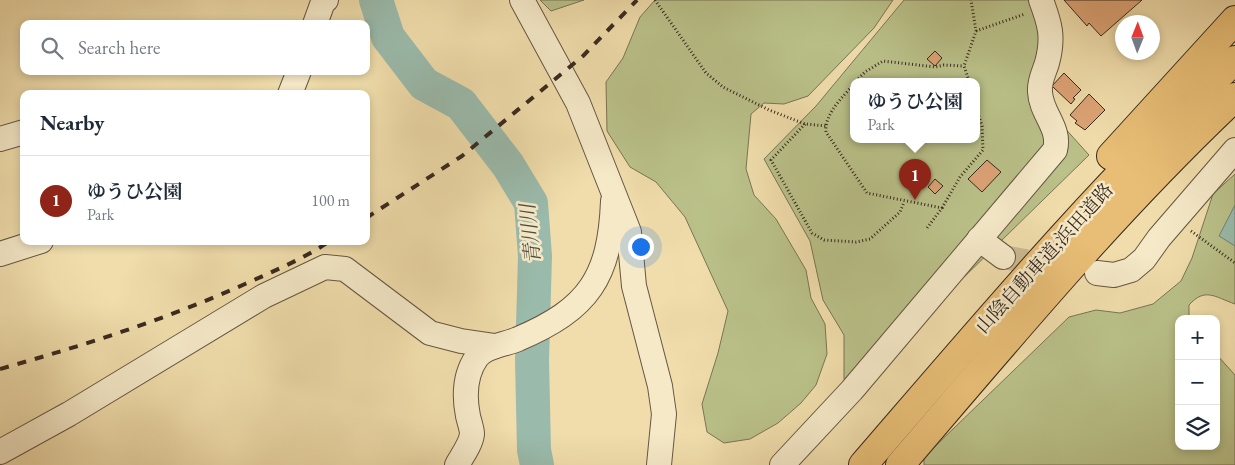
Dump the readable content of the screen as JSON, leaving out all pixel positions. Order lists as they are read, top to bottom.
{
  "streets": {
    "highway": ["山陰自動車道;浜田道路"]
  },
  "water": ["青川川"],
  "north": "top",
  "page": {
    "search": "Search here",
    "popup": ["ゆうひ公園", "Park"],
    "heading": "Nearby",
    "list": [
      {
        "mark": "1",
        "name": "ゆうひ公園",
        "note": "Park",
        "value": "100 m"
      }
    ],
    "pins": "1",
    "map_buttons": ["+", "−"]
  }
}
